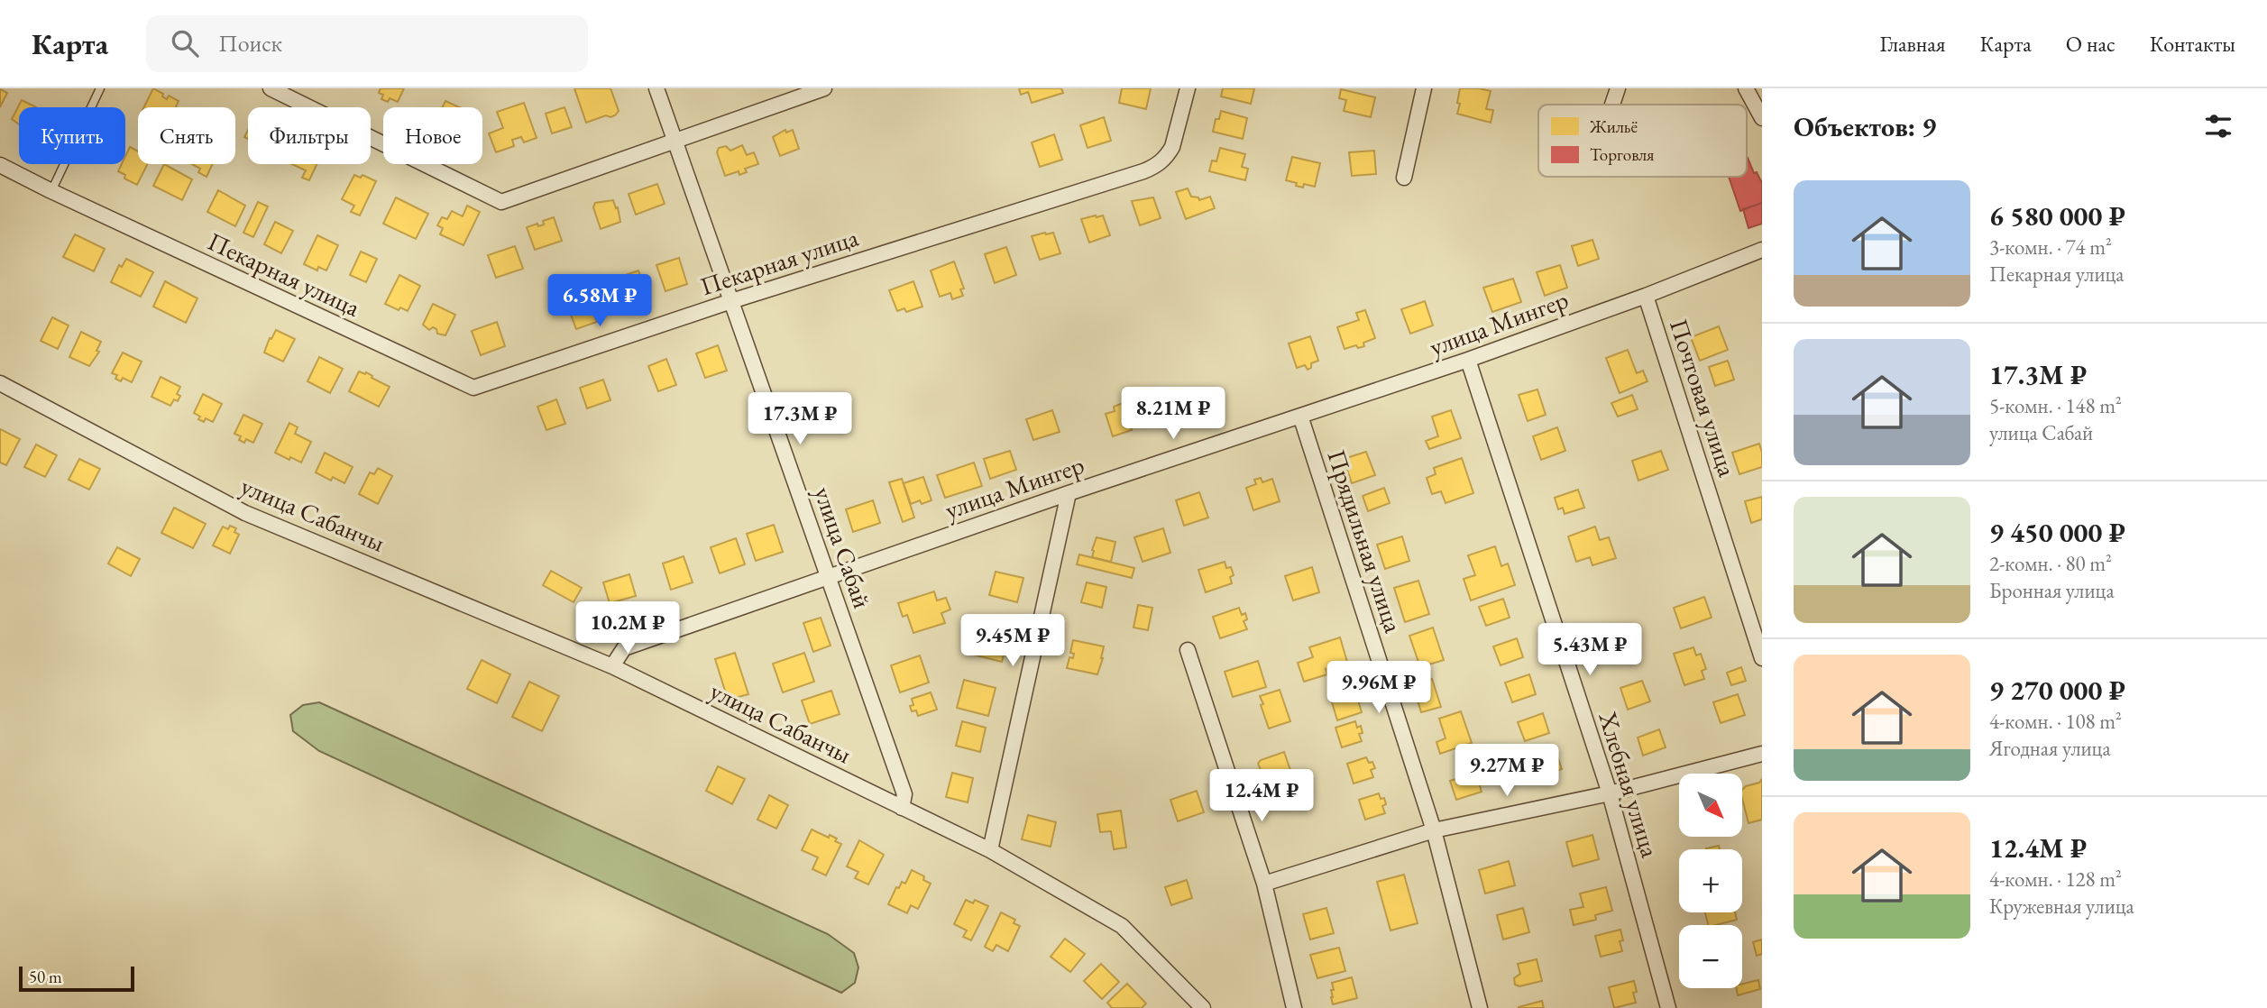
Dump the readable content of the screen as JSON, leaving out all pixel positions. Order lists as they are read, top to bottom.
{
  "streets": {
    "street": [
      "Пекарная улица",
      "улица Мингер",
      "Почтовая улица",
      "улица Сабанчы",
      "Прядильная улица",
      "улица Сабай",
      "Хлебная улица"
    ]
  },
  "crossings": [
    ["Пекарная улица", "улица Сабай"],
    ["улица Мингер", "Почтовая улица"],
    ["улица Мингер", "улица Сабанчы"],
    ["улица Мингер", "Прядильная улица"],
    ["улица Мингер", "улица Сабай"],
    ["улица Мингер", "Хлебная улица"],
    ["улица Сабанчы", "улица Сабай"]
  ],
  "legend": ["Жильё", "Торговля"],
  "scale_bar": "50 m",
  "north": "bottom right",
  "page": {
    "header": "Карта",
    "search": "Поиск",
    "nav": [
      "Главная",
      "Карта",
      "О нас",
      "Контакты"
    ],
    "heading": "Объектов: 9",
    "chip": [
      "Купить",
      "Снять",
      "Фильтры",
      "Новое"
    ],
    "list": [
      {
        "name": "6 580 000 ₽",
        "note": "3-комн. · 74 m² · Пекарная улица"
      },
      {
        "name": "17.3M ₽",
        "note": "5-комн. · 148 m² · улица Сабай"
      },
      {
        "name": "9 450 000 ₽",
        "note": "2-комн. · 80 m² · Бронная улица"
      },
      {
        "name": "9 270 000 ₽",
        "note": "4-комн. · 108 m² · Ягодная улица"
      },
      {
        "name": "12.4M ₽",
        "note": "4-комн. · 128 m² · Кружевная улица"
      }
    ],
    "price": [
      "6.58M ₽",
      "8.21M ₽",
      "17.3M ₽",
      "10.2M ₽",
      "9.45M ₽",
      "5.43M ₽",
      "9.96M ₽",
      "9.27M ₽",
      "12.4M ₽"
    ],
    "map_buttons": ["+", "−"],
    "scale": "50 m"
  }
}
